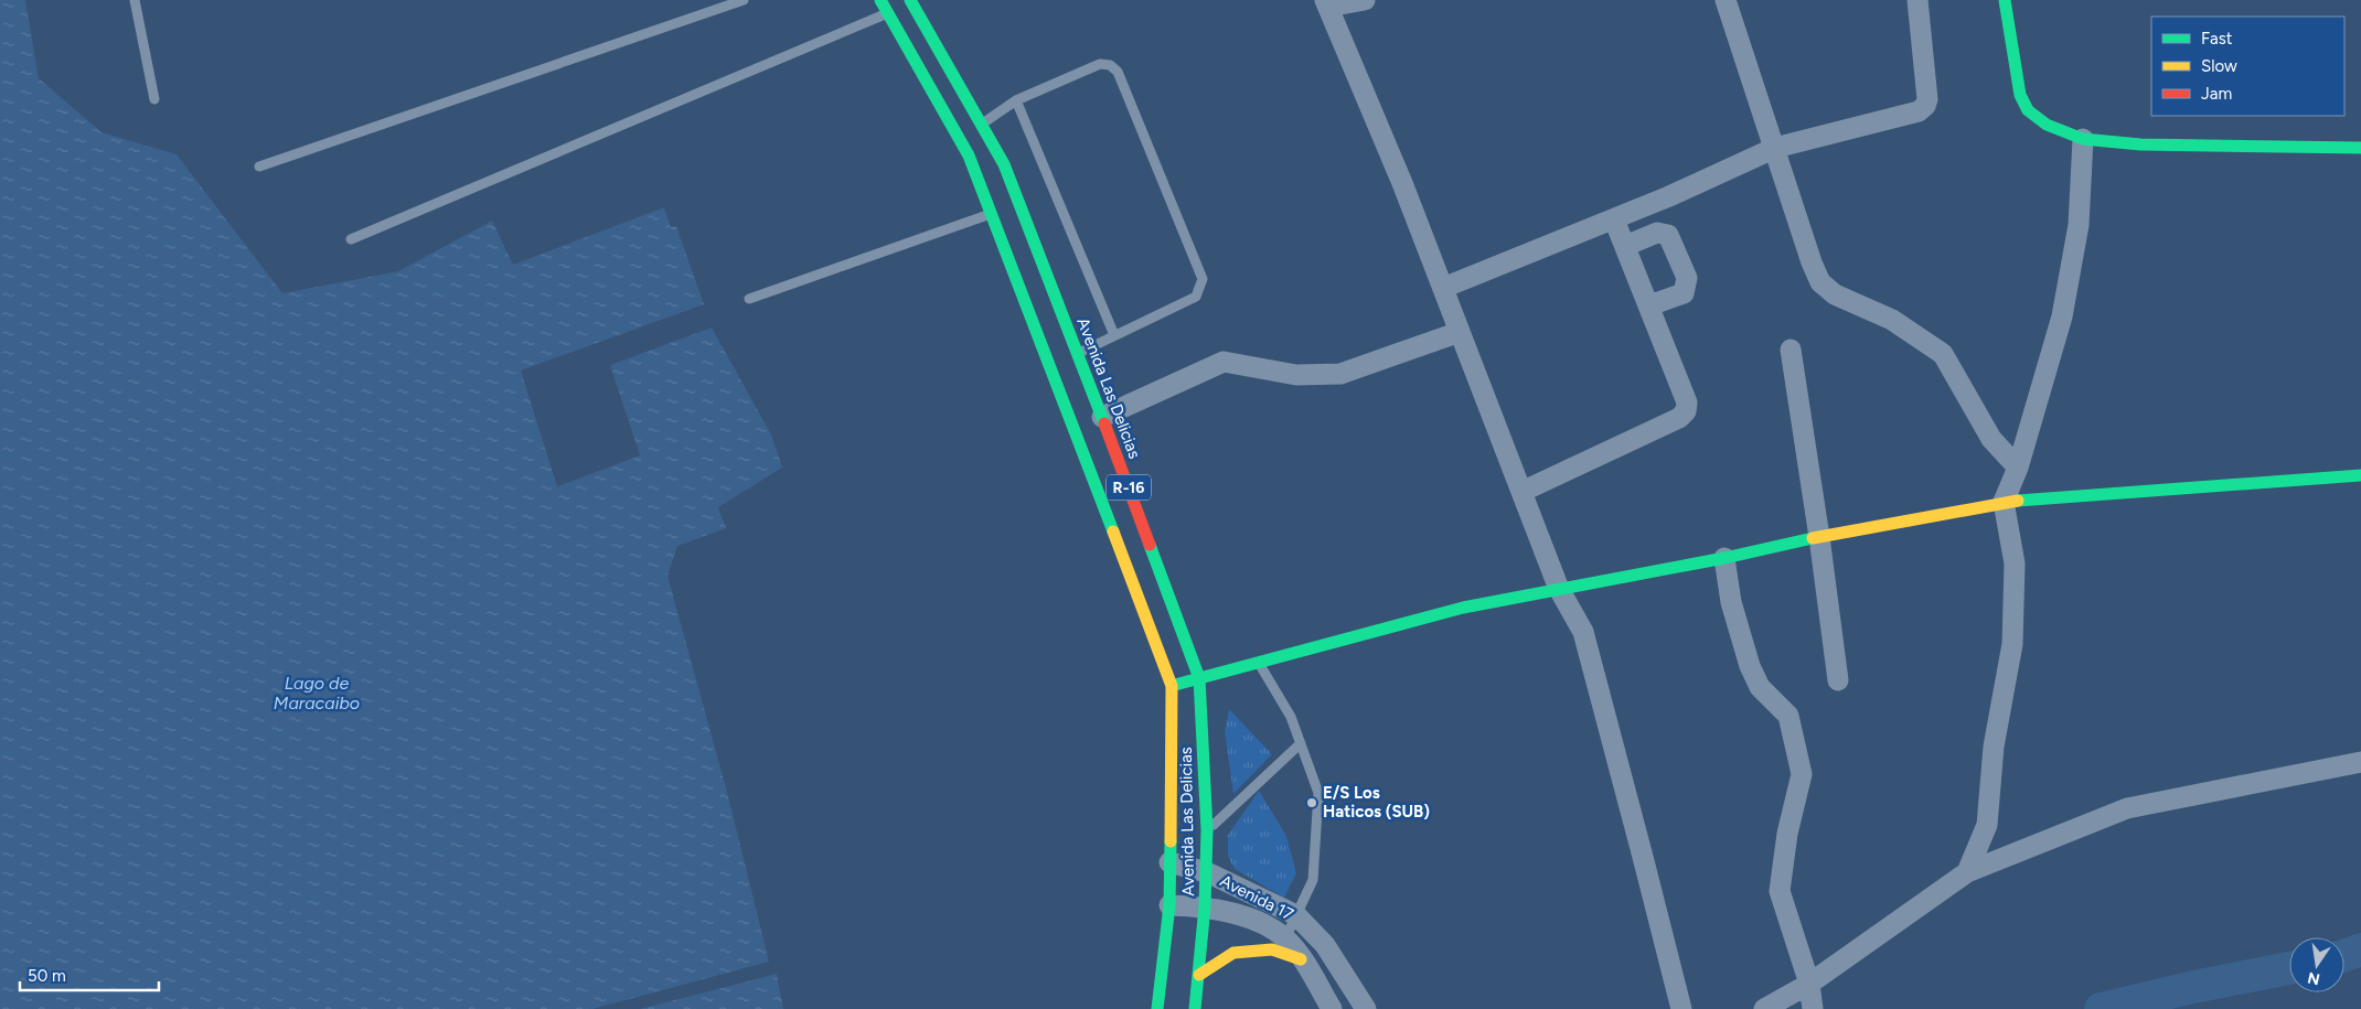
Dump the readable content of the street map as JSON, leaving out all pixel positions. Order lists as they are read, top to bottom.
{
  "streets": {
    "main road": ["Avenida Las Delicias", "R-16"],
    "street": ["Avenida 17"]
  },
  "crossings": [
    ["Avenida Las Delicias", "Avenida 17"]
  ],
  "water": ["Lago de Maracaibo"],
  "places": ["E/S Los Haticos (SUB)"],
  "legend": ["Fast", "Slow", "Jam"],
  "scale_bar": "50 m",
  "north": "bottom"
}
